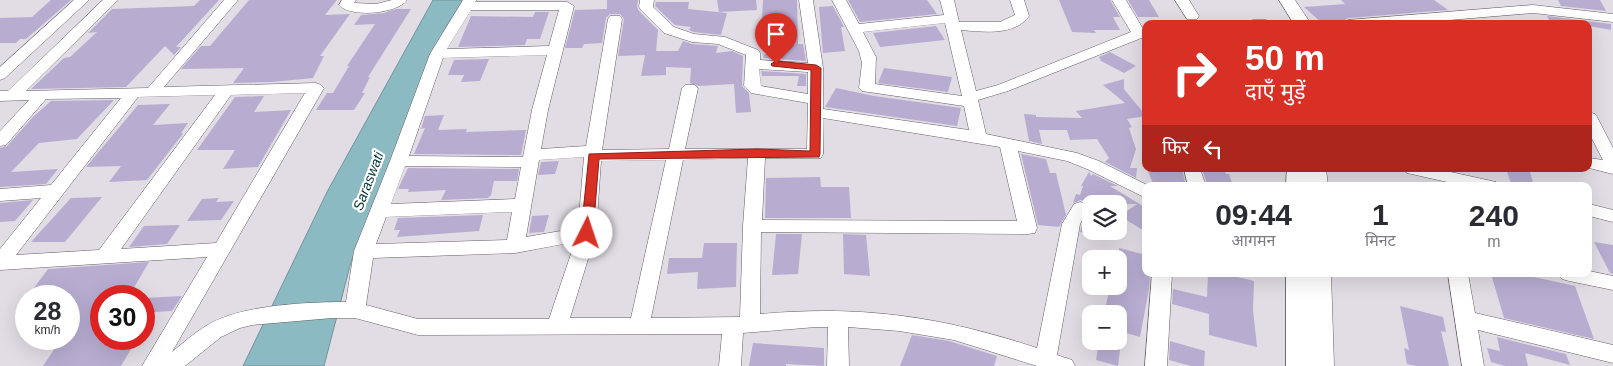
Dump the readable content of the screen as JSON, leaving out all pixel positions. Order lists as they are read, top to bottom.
{
  "water": ["Saraswati"],
  "page": {
    "turn": ["50 m", "दाएँ मुड़ें"],
    "then": "फिर",
    "eta": [
      "09:44",
      "आगमन",
      "1",
      "मिनट",
      "240",
      "m"
    ],
    "map_buttons": ["+", "−"],
    "speed": "28 km/h",
    "limit": "30"
  }
}
